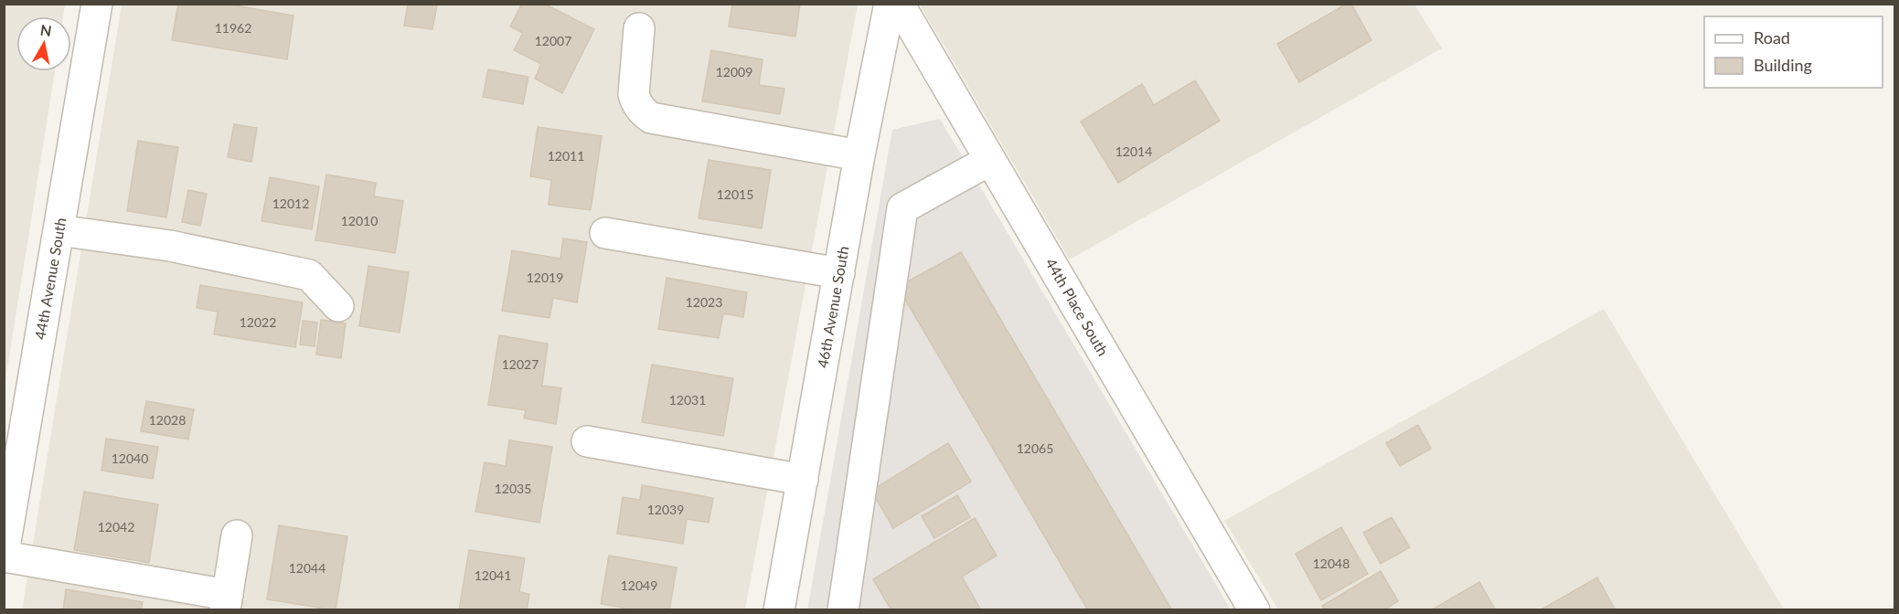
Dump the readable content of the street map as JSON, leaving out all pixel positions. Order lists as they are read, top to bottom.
{
  "streets": {
    "street": ["44th Avenue South", "46th Avenue South", "44th Place South"]
  },
  "house_numbers": [
    "11962",
    "12007",
    "12009",
    "12014",
    "12011",
    "12015",
    "12012",
    "12010",
    "12019",
    "12023",
    "12022",
    "12027",
    "12031",
    "12028",
    "12065",
    "12040",
    "12035",
    "12039",
    "12042",
    "12048",
    "12044",
    "12041",
    "12049"
  ],
  "legend": ["Road", "Building"],
  "north": "top"
}
